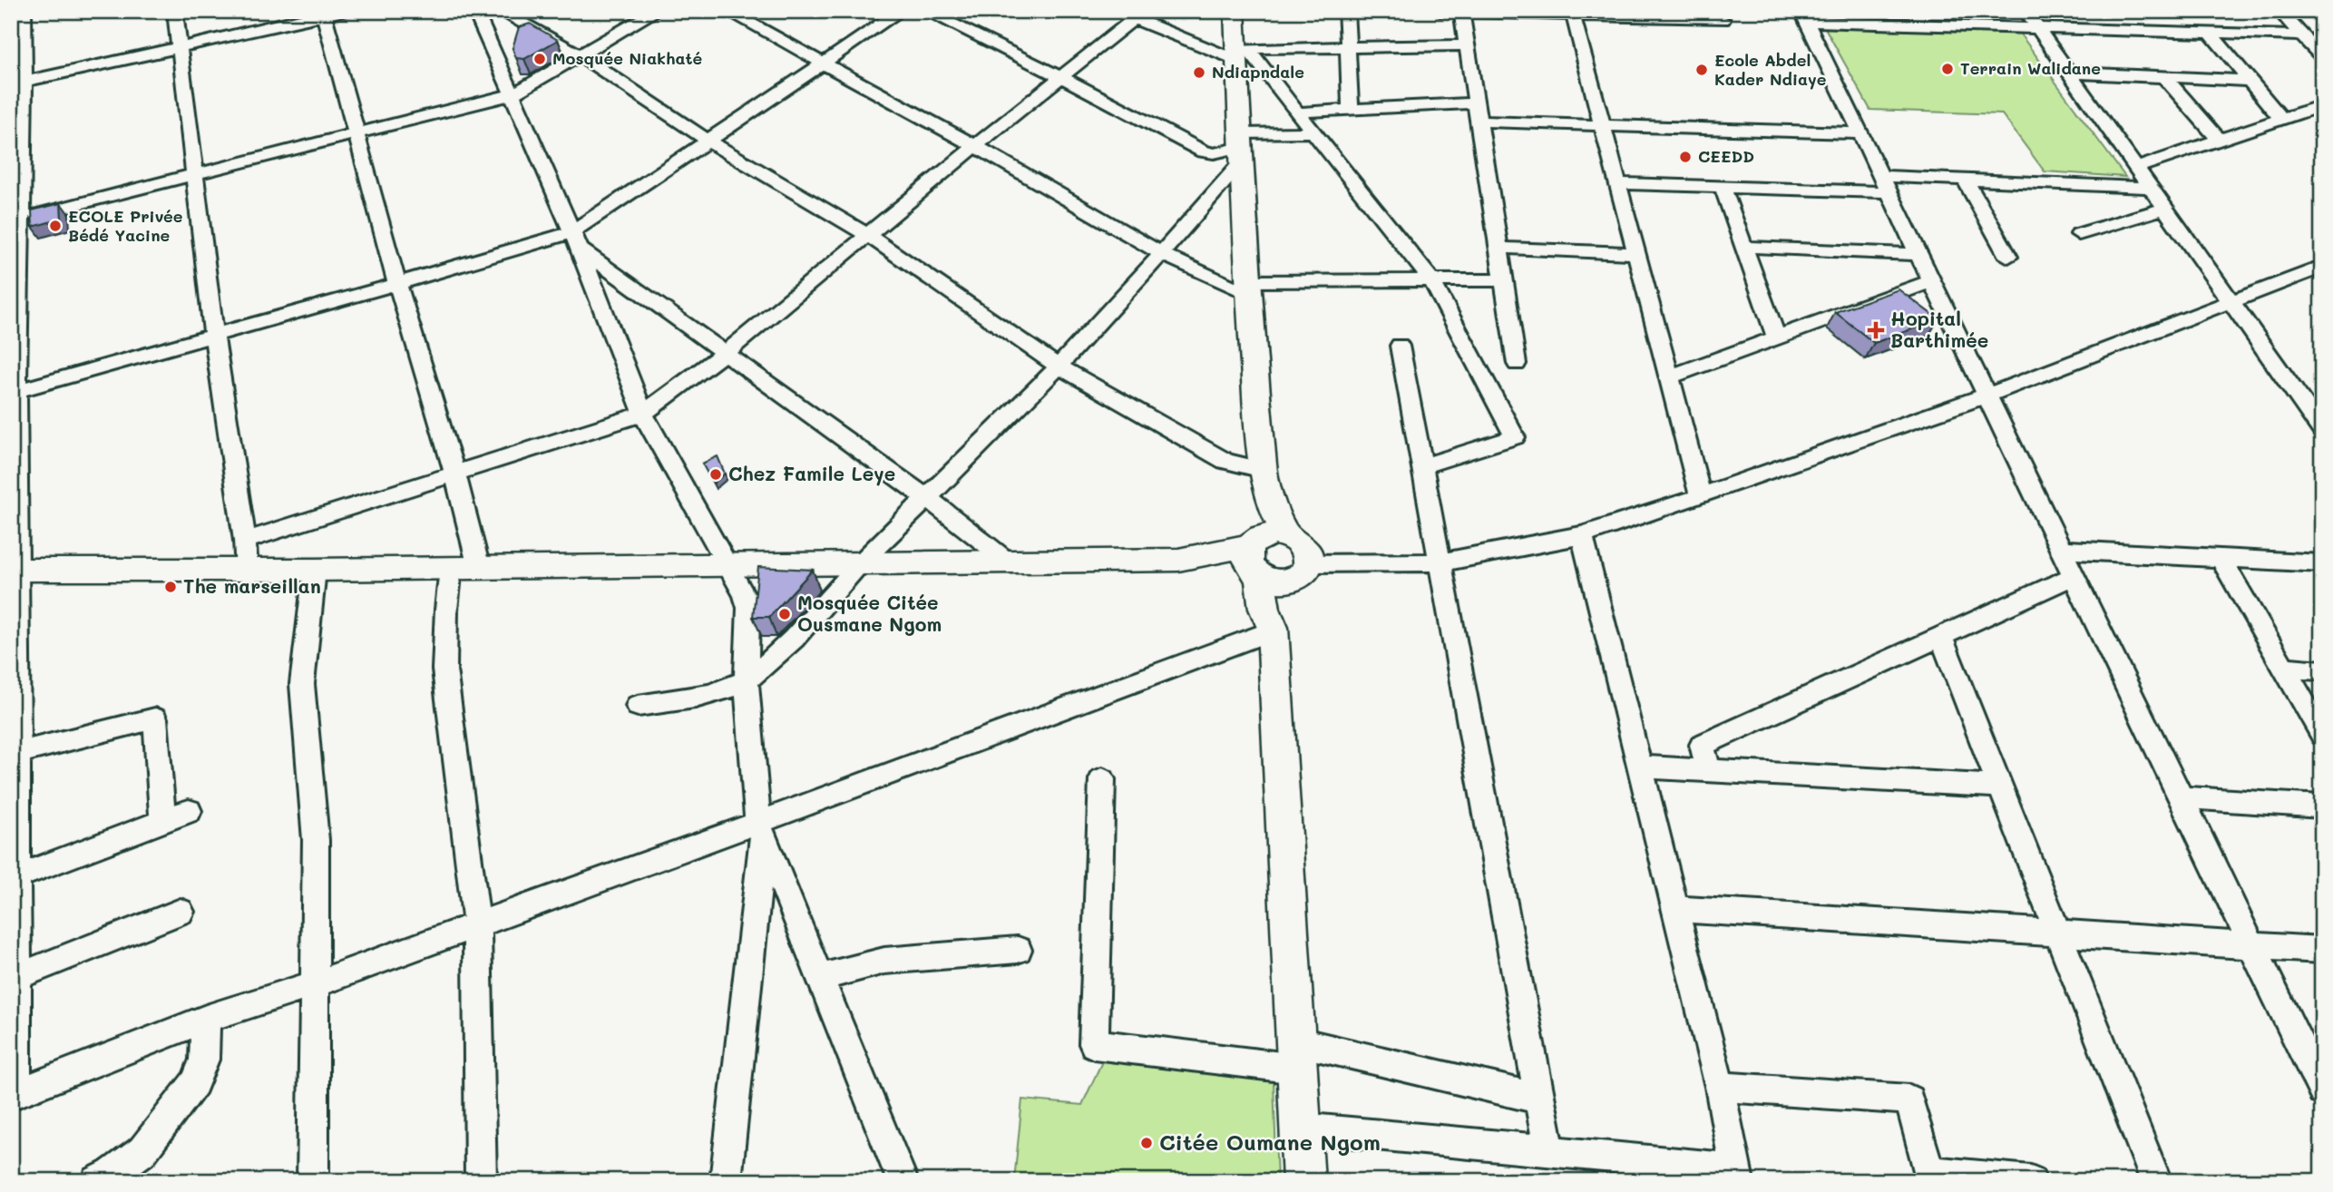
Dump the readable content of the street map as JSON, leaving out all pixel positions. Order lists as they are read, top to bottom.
{
  "places": {
    "other": [
      "Mosquée Niakhaté",
      "Terrain Walidane",
      "Ecole Abdel Kader Ndiaye",
      "Ndiapndale",
      "CEEDD",
      "ECOLE Privée Bédé Yacine",
      "Chez Famile Leye",
      "The marseillan",
      "Mosquée Citée Ousmane Ngom",
      "Citée Oumane Ngom"
    ],
    "health": ["Hopital Barthimée"]
  }
}
